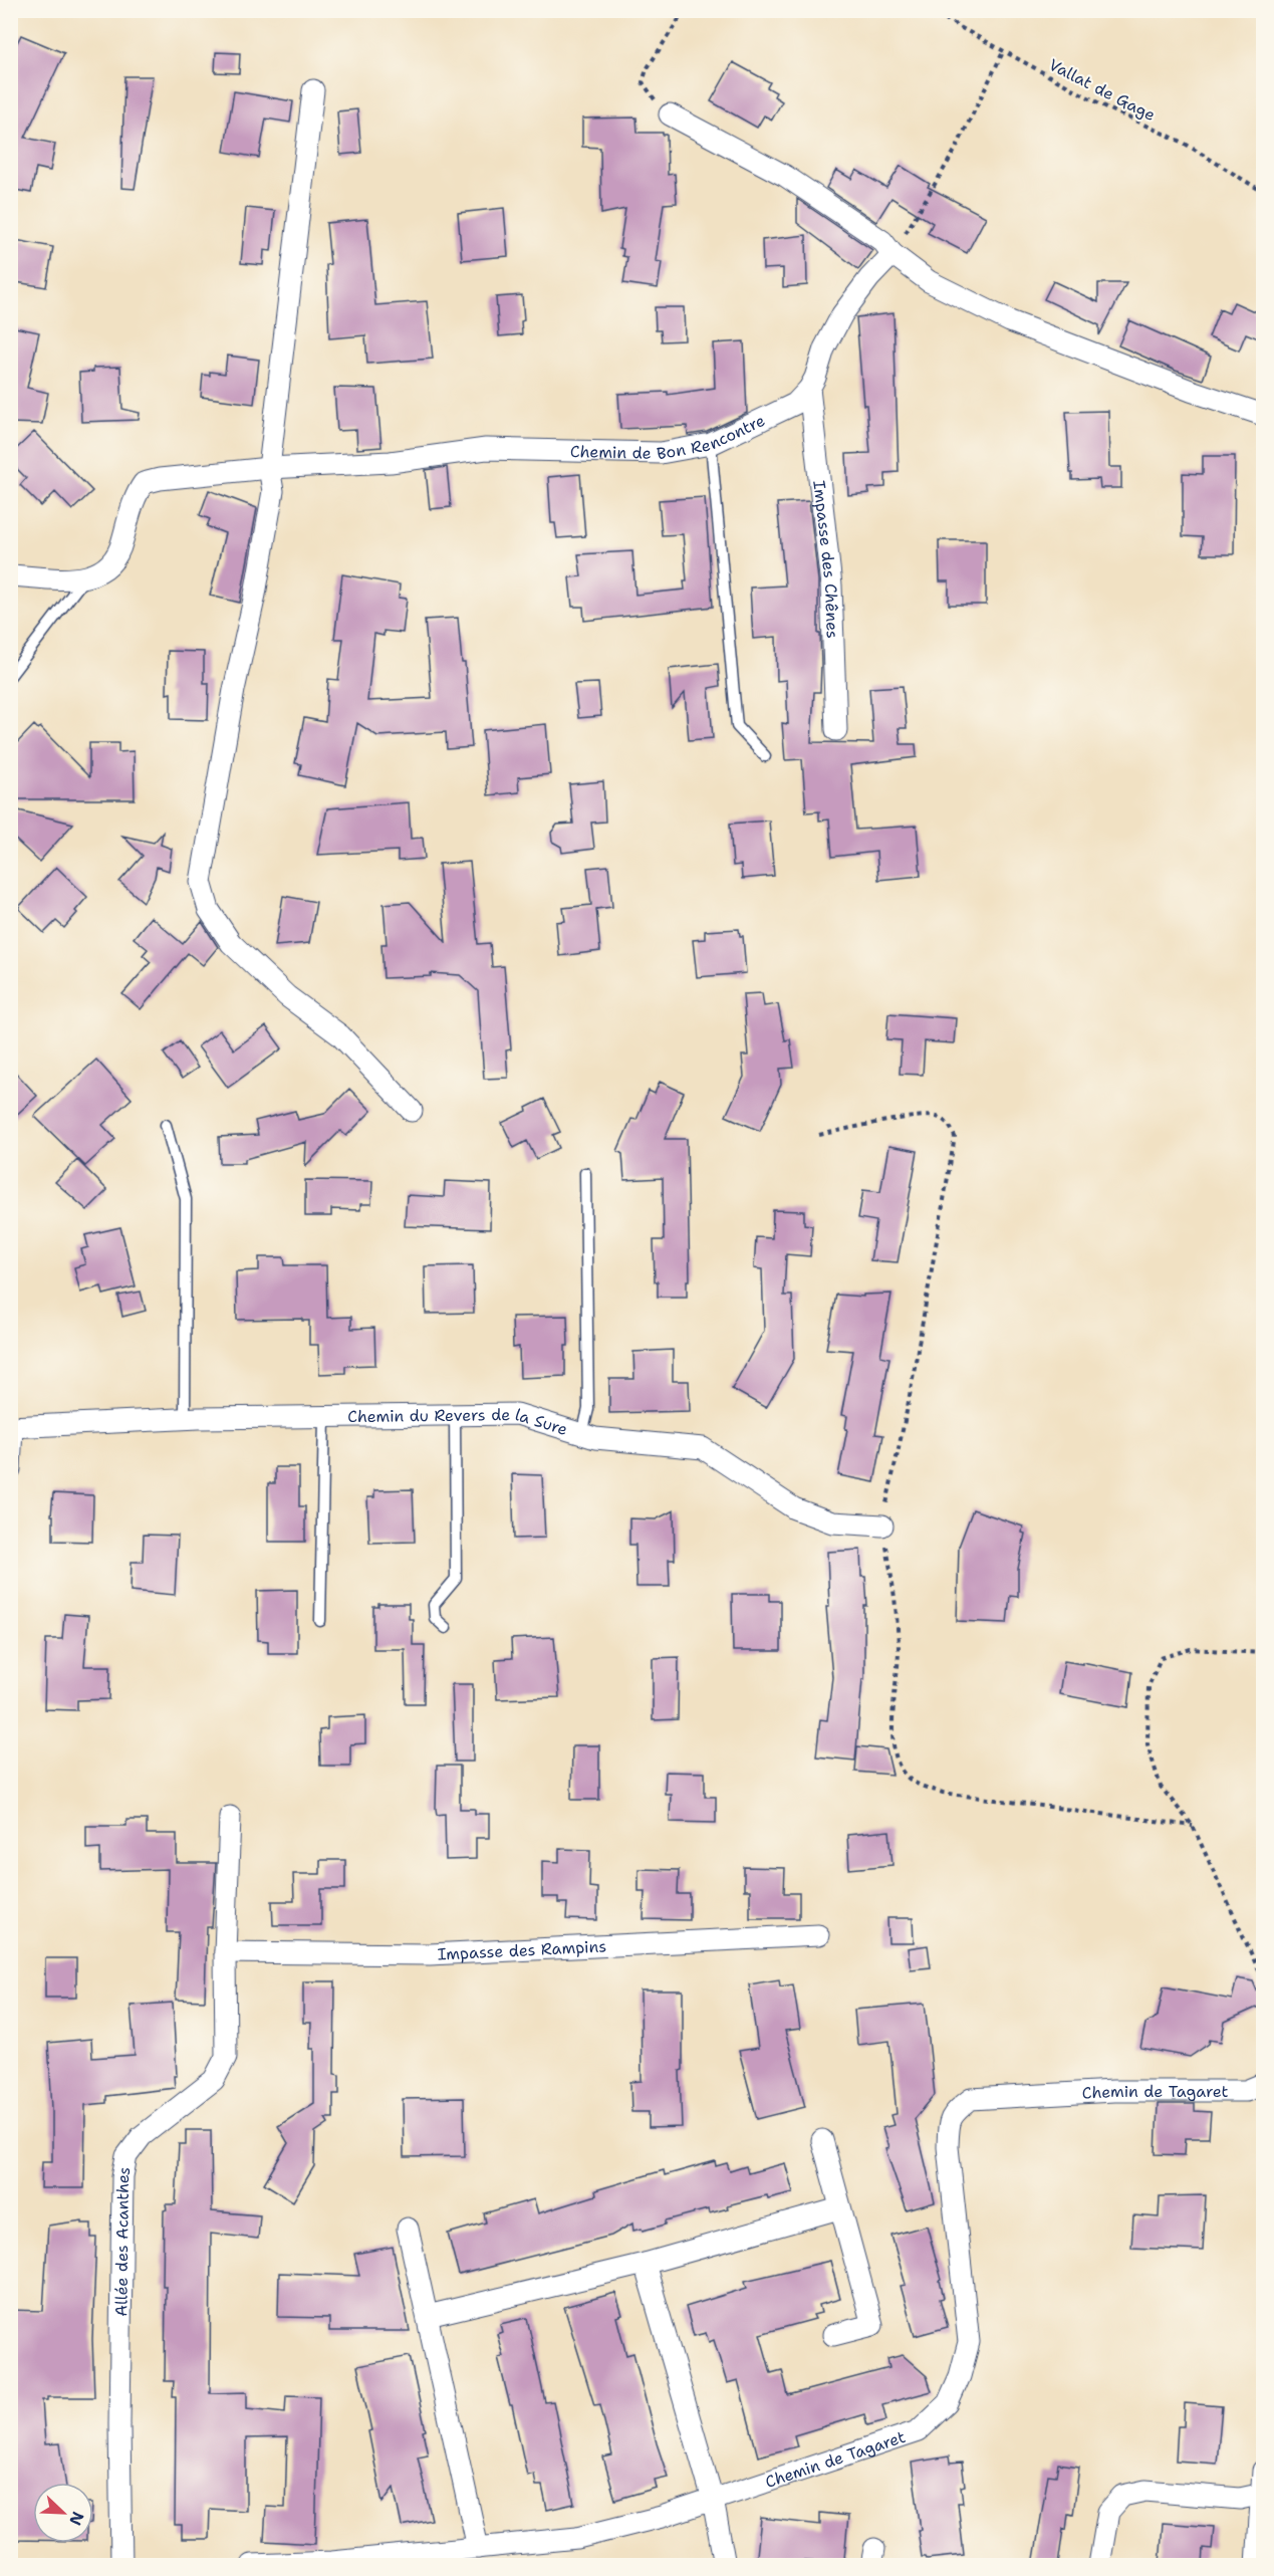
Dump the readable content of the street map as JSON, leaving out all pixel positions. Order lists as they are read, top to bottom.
{
  "streets": {
    "street": [
      "Chemin de Bon Rencontre",
      "Impasse des Chênes",
      "Chemin du Revers de la Sure",
      "Impasse des Rampins",
      "Chemin de Tagaret",
      "Allée des Acanthes"
    ],
    "path": ["Vallat de Gage"]
  },
  "crossings": [
    ["Chemin de Bon Rencontre", "Impasse des Chênes"],
    ["Impasse des Rampins", "Allée des Acanthes"]
  ],
  "north": "bottom right"
}
